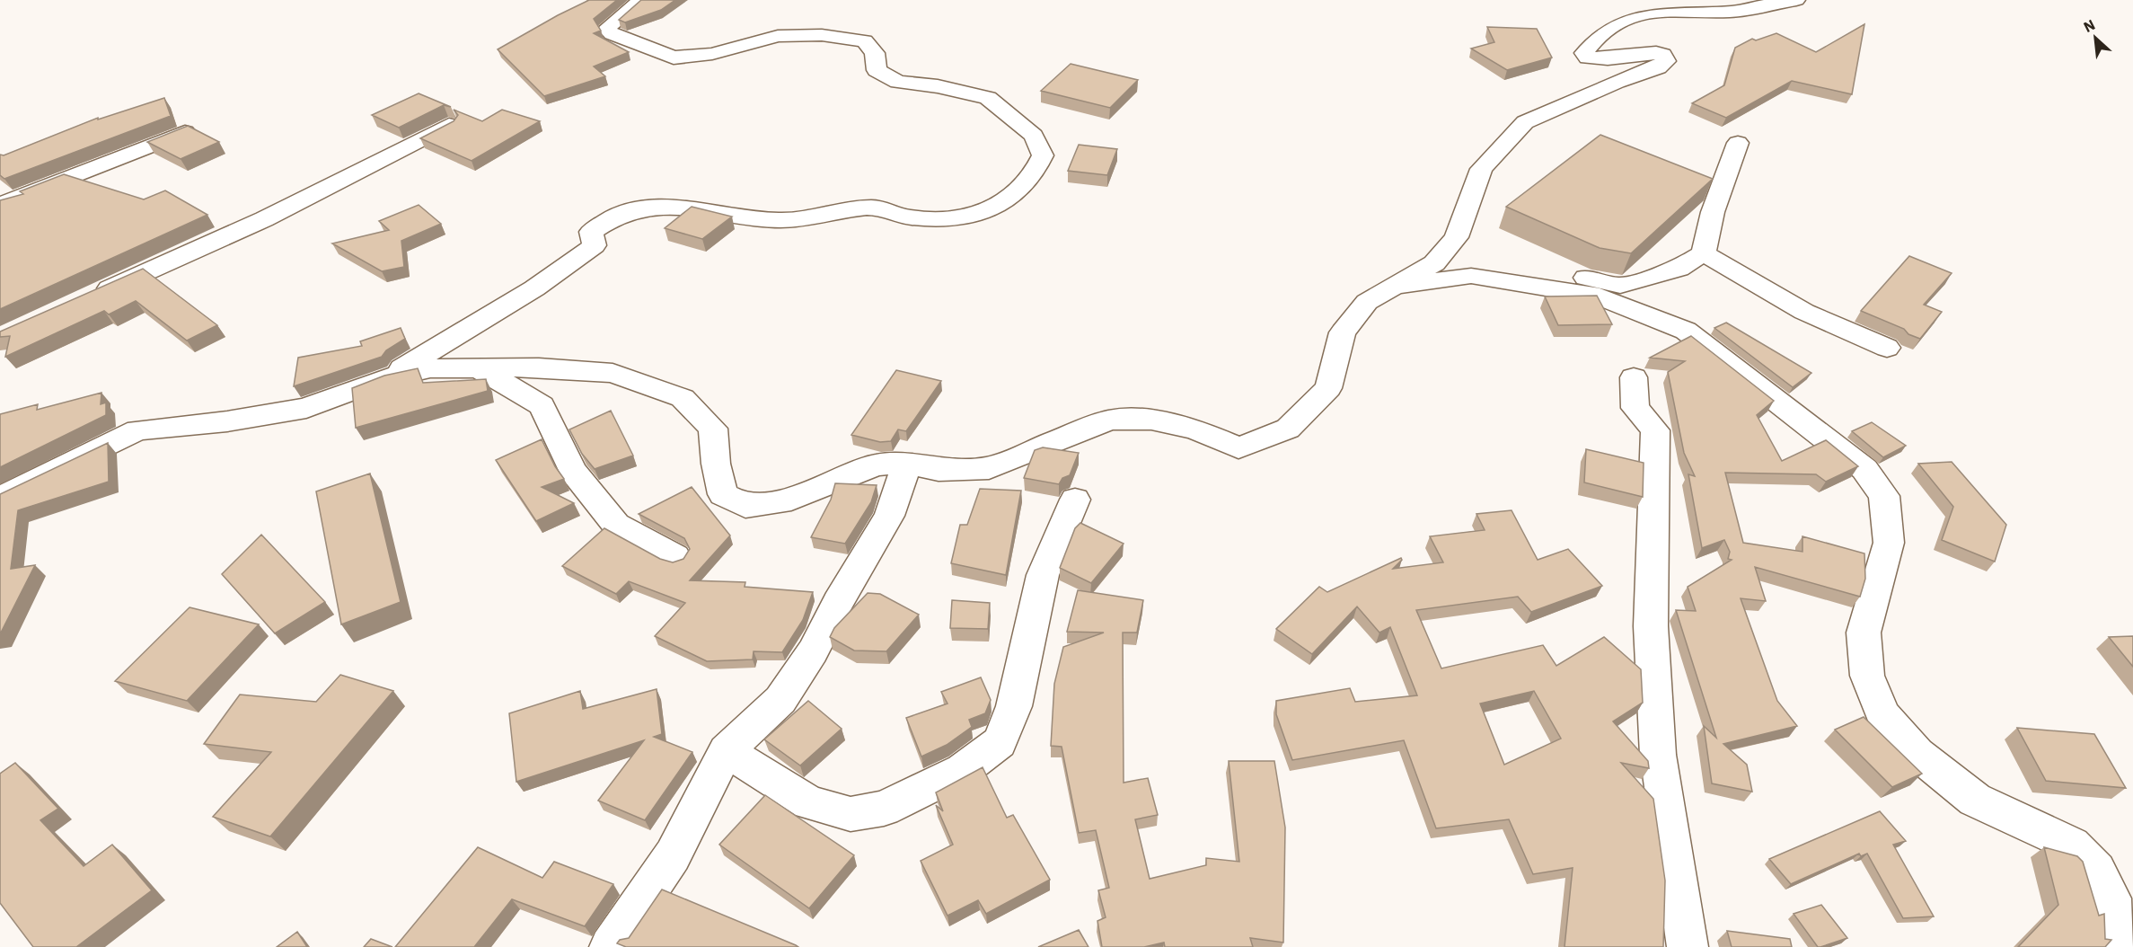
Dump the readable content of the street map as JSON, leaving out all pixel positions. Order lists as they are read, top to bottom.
{
  "north": "top left"
}
